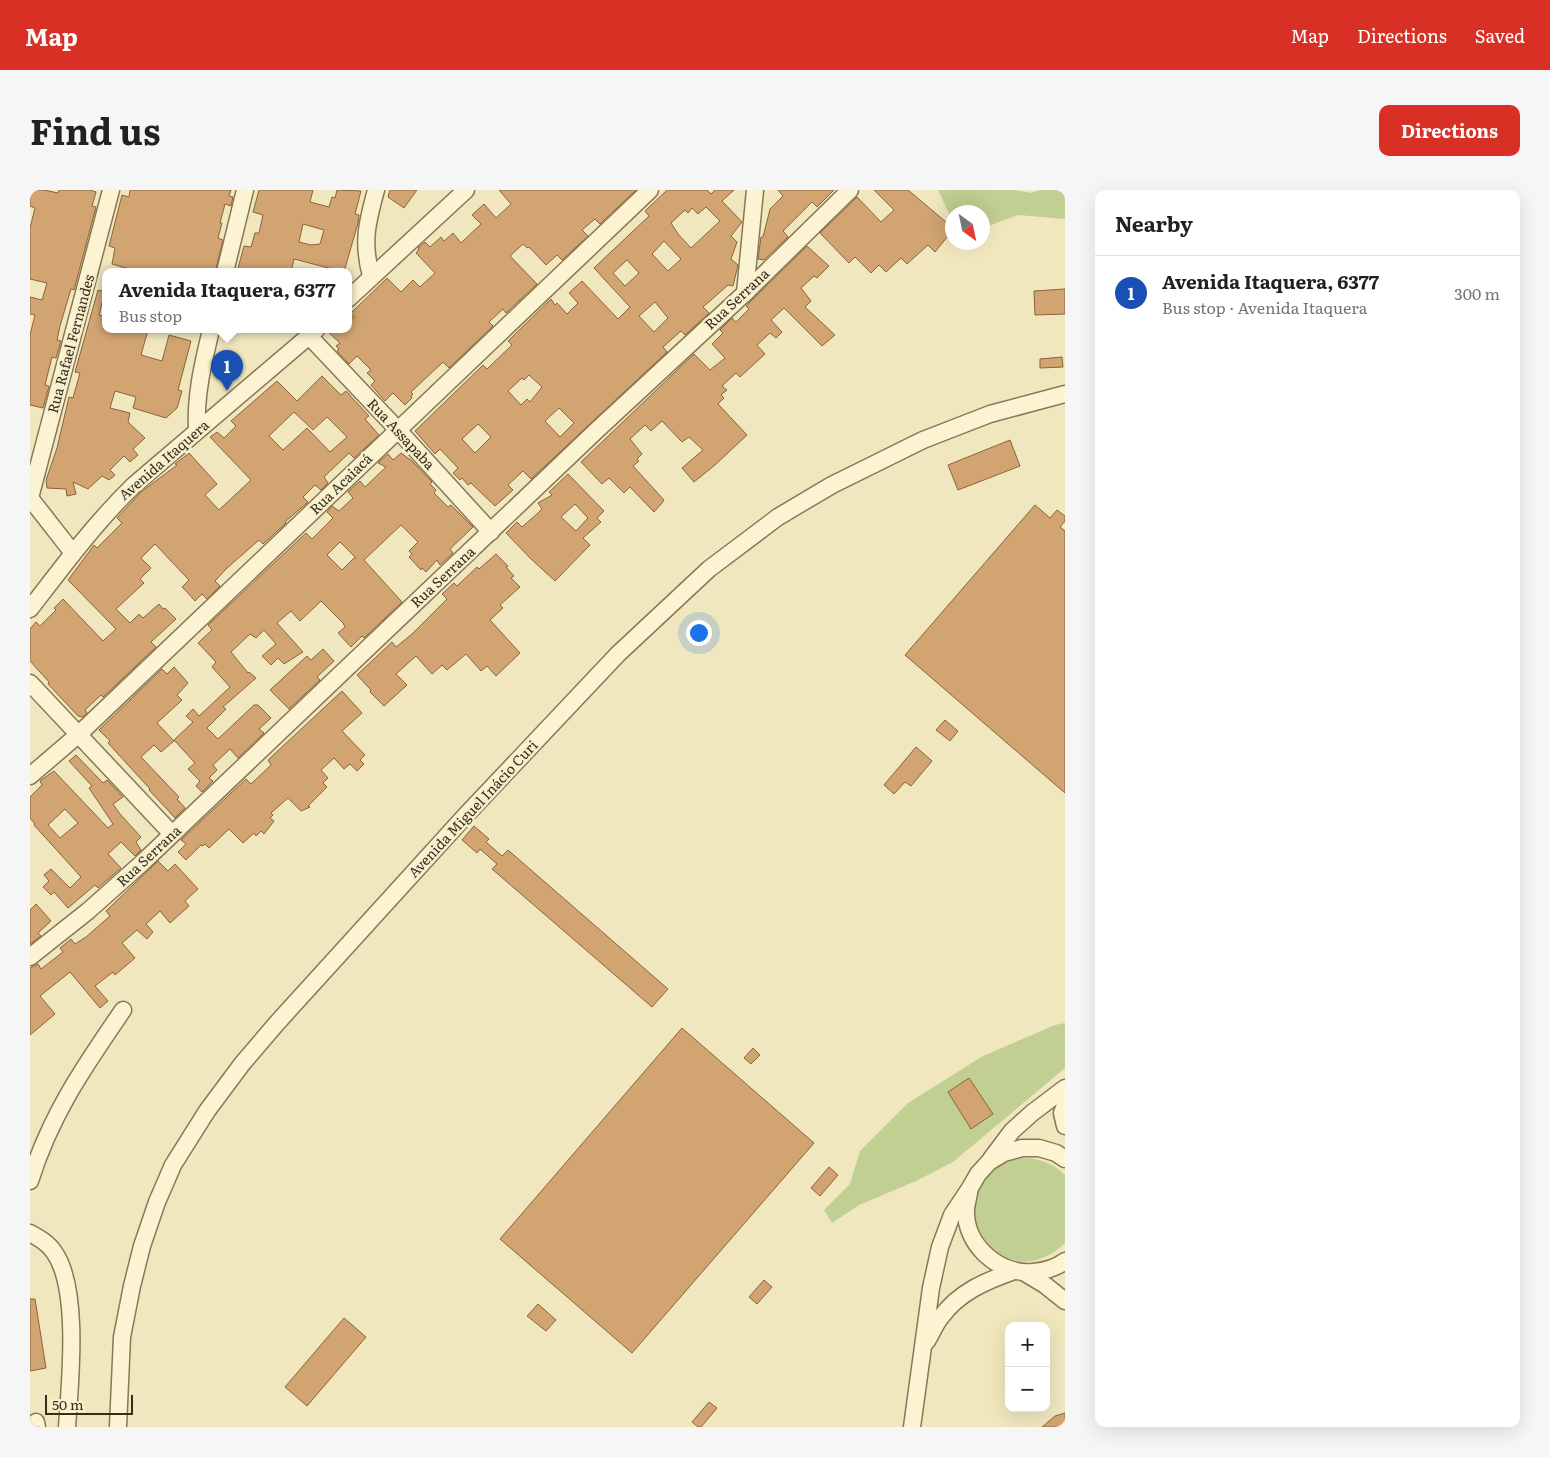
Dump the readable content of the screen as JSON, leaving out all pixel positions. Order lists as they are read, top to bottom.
{
  "streets": {
    "street": [
      "Rua Serrana",
      "Rua Rafael Fernandes",
      "Rua Assapaba",
      "Avenida Itaquera",
      "Rua Acaiacá",
      "Avenida Miguel Inácio Curi"
    ]
  },
  "crossings": [
    ["Rua Serrana", "Rua Assapaba"],
    ["Rua Assapaba", "Avenida Itaquera"],
    ["Rua Assapaba", "Rua Acaiacá"]
  ],
  "scale_bar": "50 m",
  "north": "bottom right",
  "page": {
    "header": "Map",
    "nav": ["Map", "Directions", "Saved"],
    "title": "Find us",
    "buttons": "Directions",
    "heading": "Nearby",
    "list": [
      {
        "mark": "1",
        "name": "Avenida Itaquera, 6377",
        "note": "Bus stop · Avenida Itaquera",
        "value": "300 m"
      }
    ],
    "popup": ["Avenida Itaquera, 6377", "Bus stop"],
    "pins": "1",
    "map_buttons": ["+", "−"],
    "scale": "50 m"
  }
}
